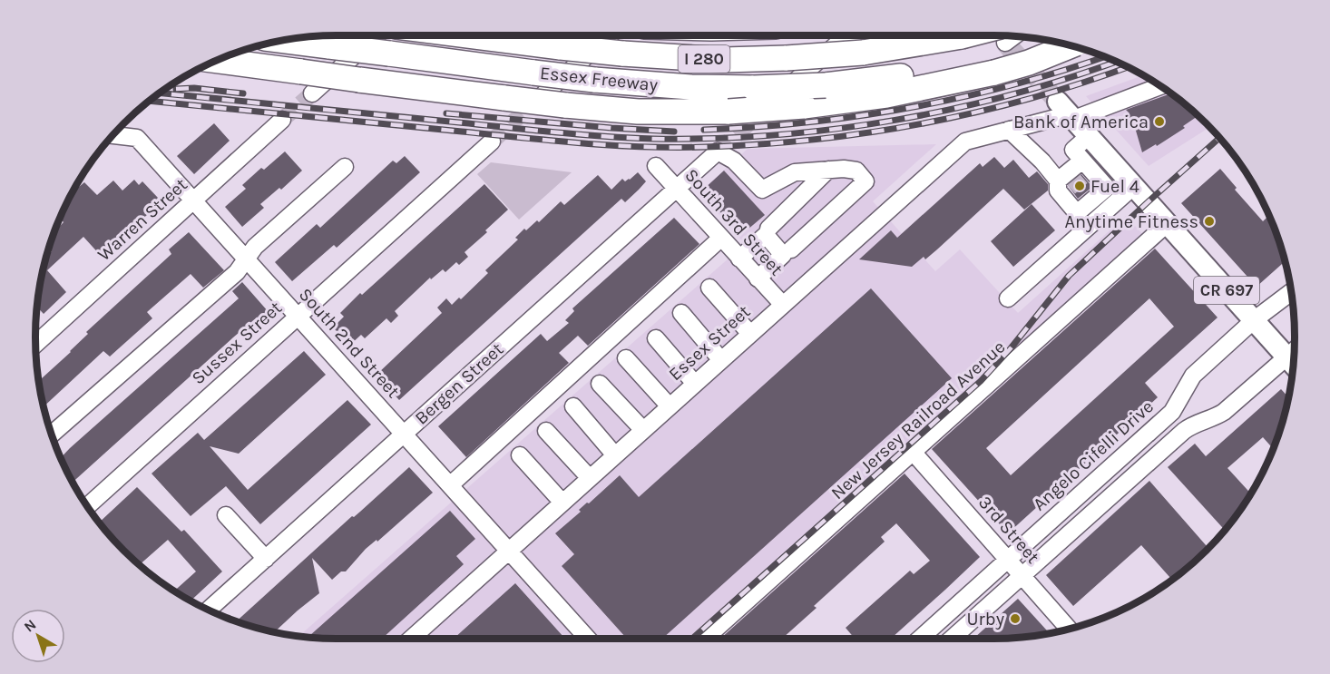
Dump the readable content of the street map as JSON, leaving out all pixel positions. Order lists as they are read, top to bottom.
{
  "streets": {
    "highway": ["I 280", "Essex Freeway"],
    "main road": ["CR 697"],
    "street": [
      "Warren Street",
      "South 3rd Street",
      "Sussex Street",
      "South 2nd Street",
      "Essex Street",
      "Bergen Street",
      "New Jersey Railroad Avenue",
      "Angelo Cifelli Drive",
      "3rd Street"
    ]
  },
  "crossings": [
    ["Warren Street", "South 2nd Street"],
    ["South 3rd Street", "Essex Street"],
    ["South 3rd Street", "Bergen Street"],
    ["CR 697", "Essex Street"],
    ["CR 697", "New Jersey Railroad Avenue"],
    ["CR 697", "Angelo Cifelli Drive"],
    ["Sussex Street", "South 2nd Street"],
    ["South 2nd Street", "Essex Street"],
    ["South 2nd Street", "Bergen Street"],
    ["New Jersey Railroad Avenue", "3rd Street"],
    ["Angelo Cifelli Drive", "3rd Street"]
  ],
  "places": [
    "Bank of America",
    "Fuel 4",
    "Anytime Fitness",
    "Urby"
  ],
  "north": "top left"
}
